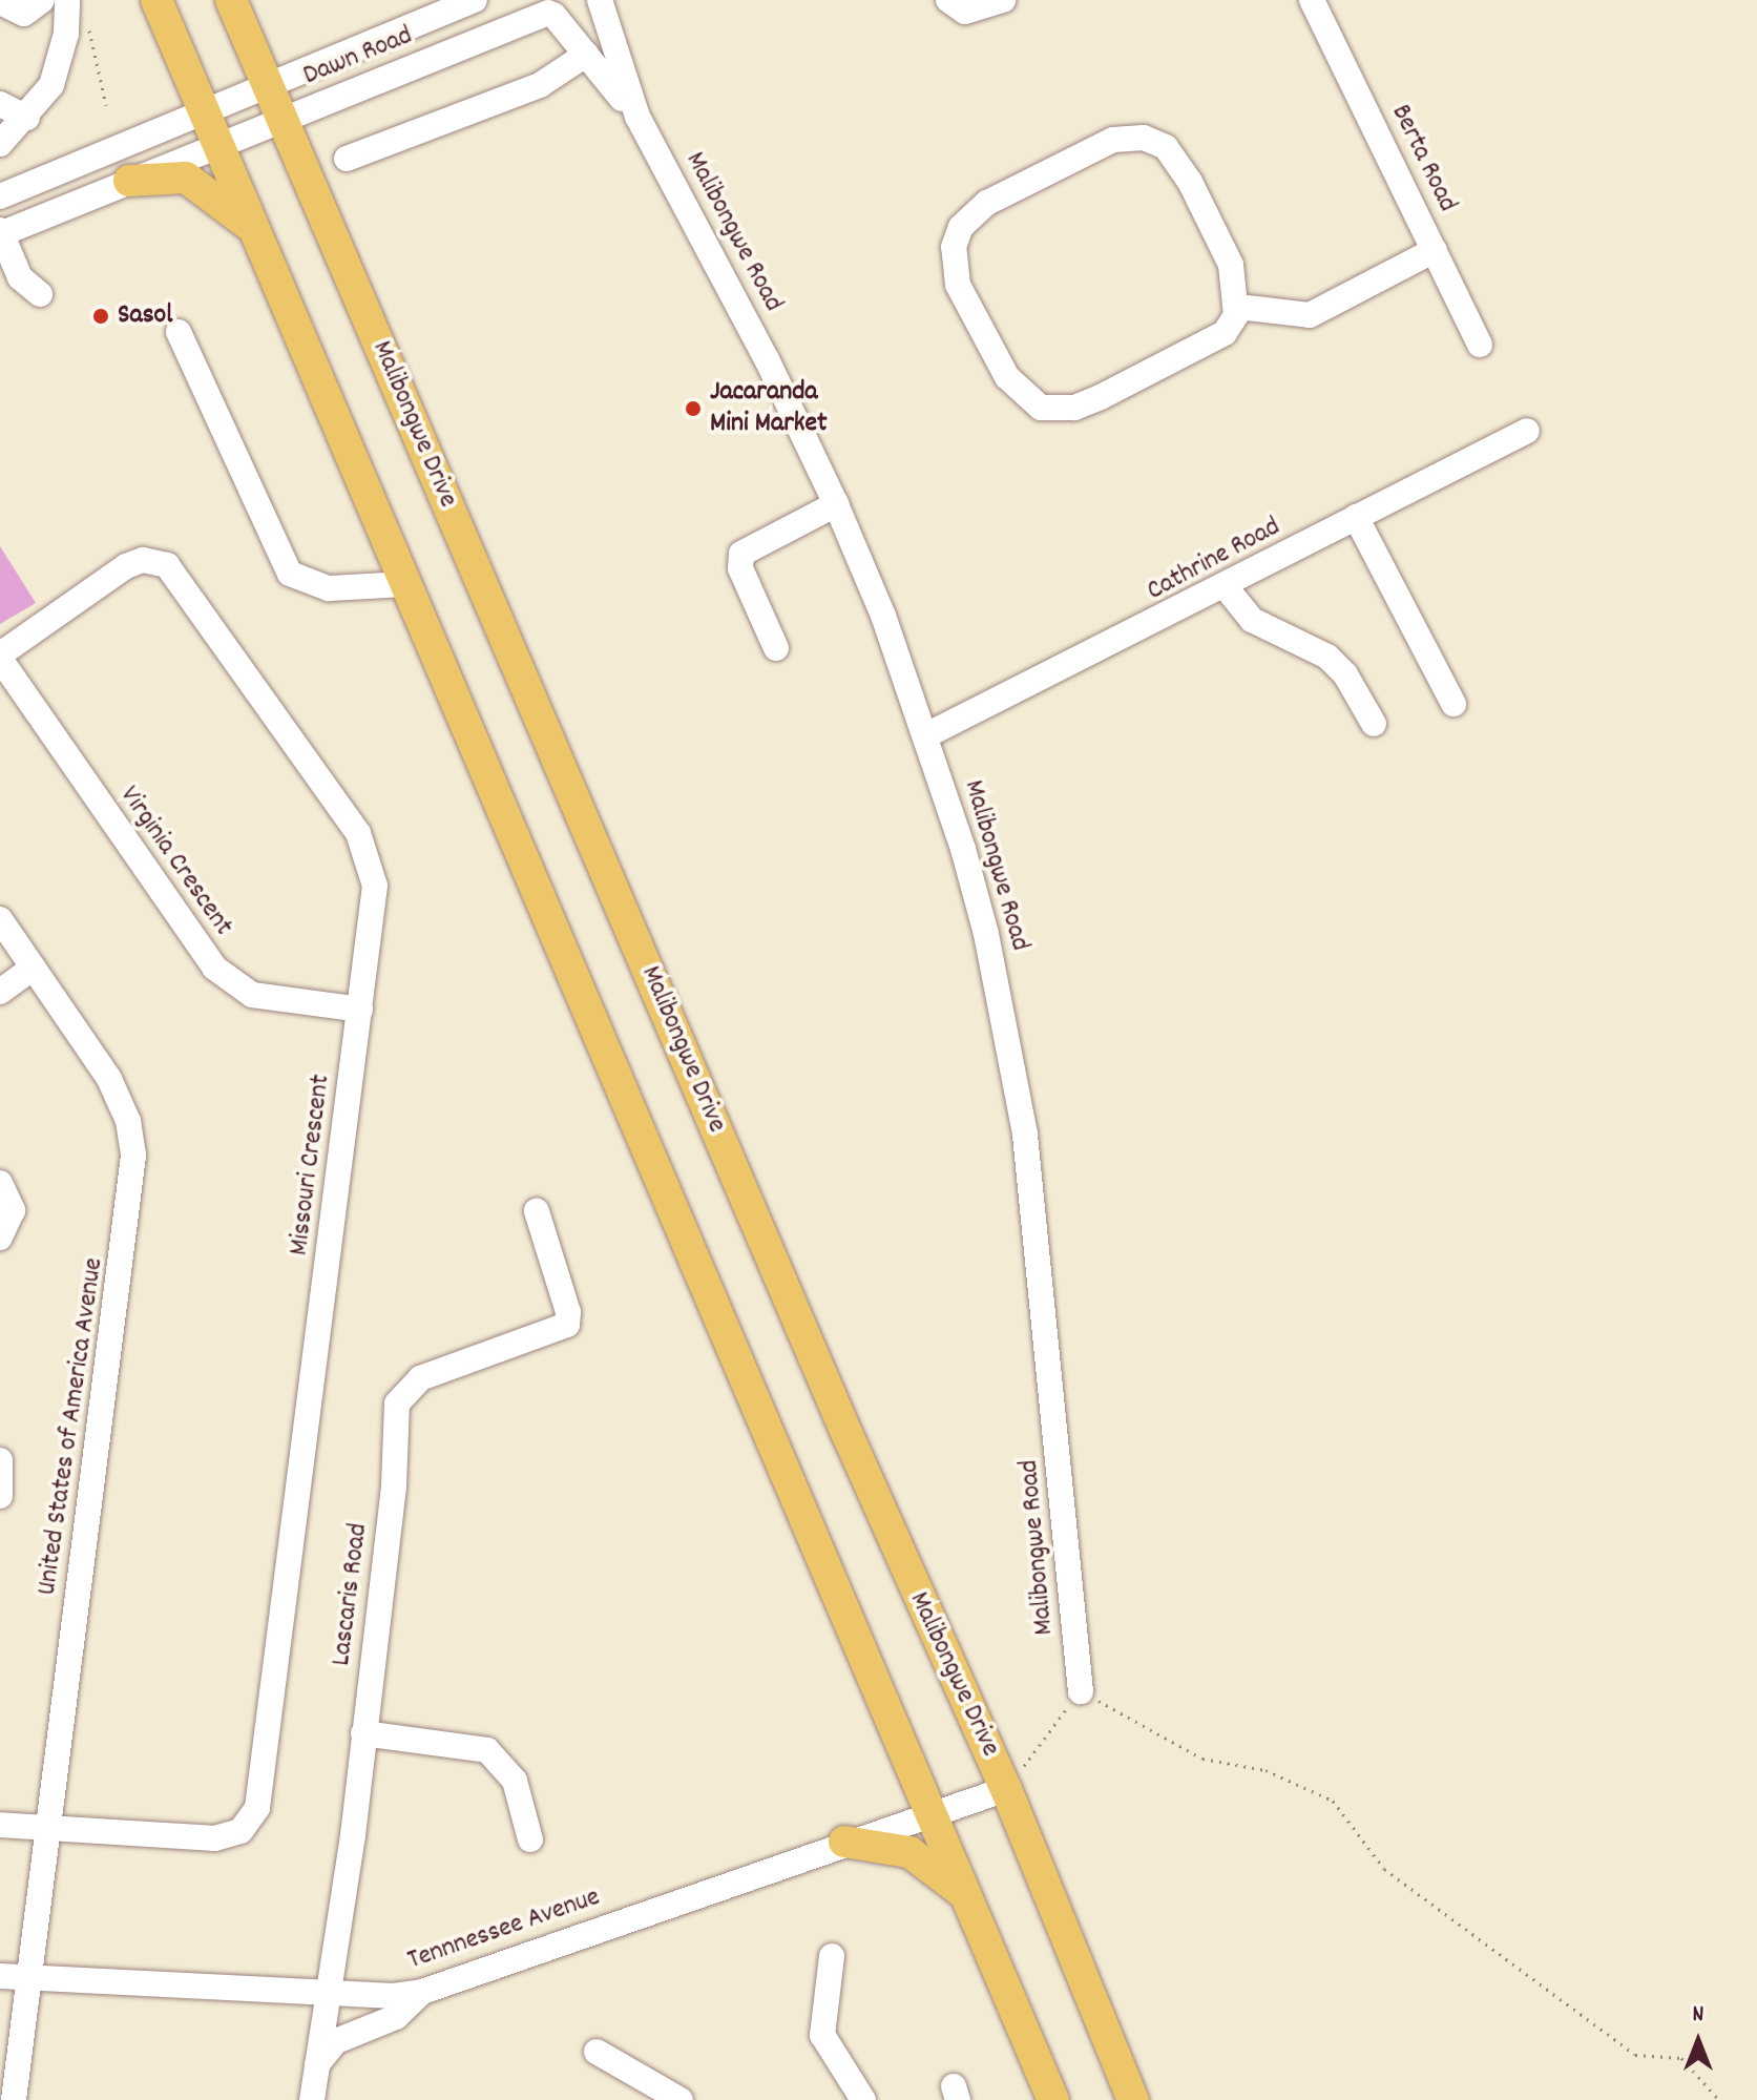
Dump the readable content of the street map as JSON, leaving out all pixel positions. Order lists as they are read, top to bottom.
{
  "streets": {
    "main road": ["Malibongwe Drive"],
    "street": [
      "Dawn Road",
      "Berta Road",
      "Malibongwe Road",
      "Cathrine Road",
      "Virginia Crescent",
      "Missouri Crescent",
      "United States of America Avenue",
      "Lascaris Road",
      "Tennnessee Avenue"
    ]
  },
  "crossings": [
    ["Dawn Road", "Malibongwe Road"],
    ["Dawn Road", "Malibongwe Drive"],
    ["Malibongwe Road", "Cathrine Road"],
    ["Malibongwe Drive", "Tennnessee Avenue"],
    ["Virginia Crescent", "Missouri Crescent"],
    ["Missouri Crescent", "United States of America Avenue"],
    ["United States of America Avenue", "Tennnessee Avenue"],
    ["Lascaris Road", "Tennnessee Avenue"]
  ],
  "places": ["Sasol", "Jacaranda Mini Market"],
  "north": "top"
}
